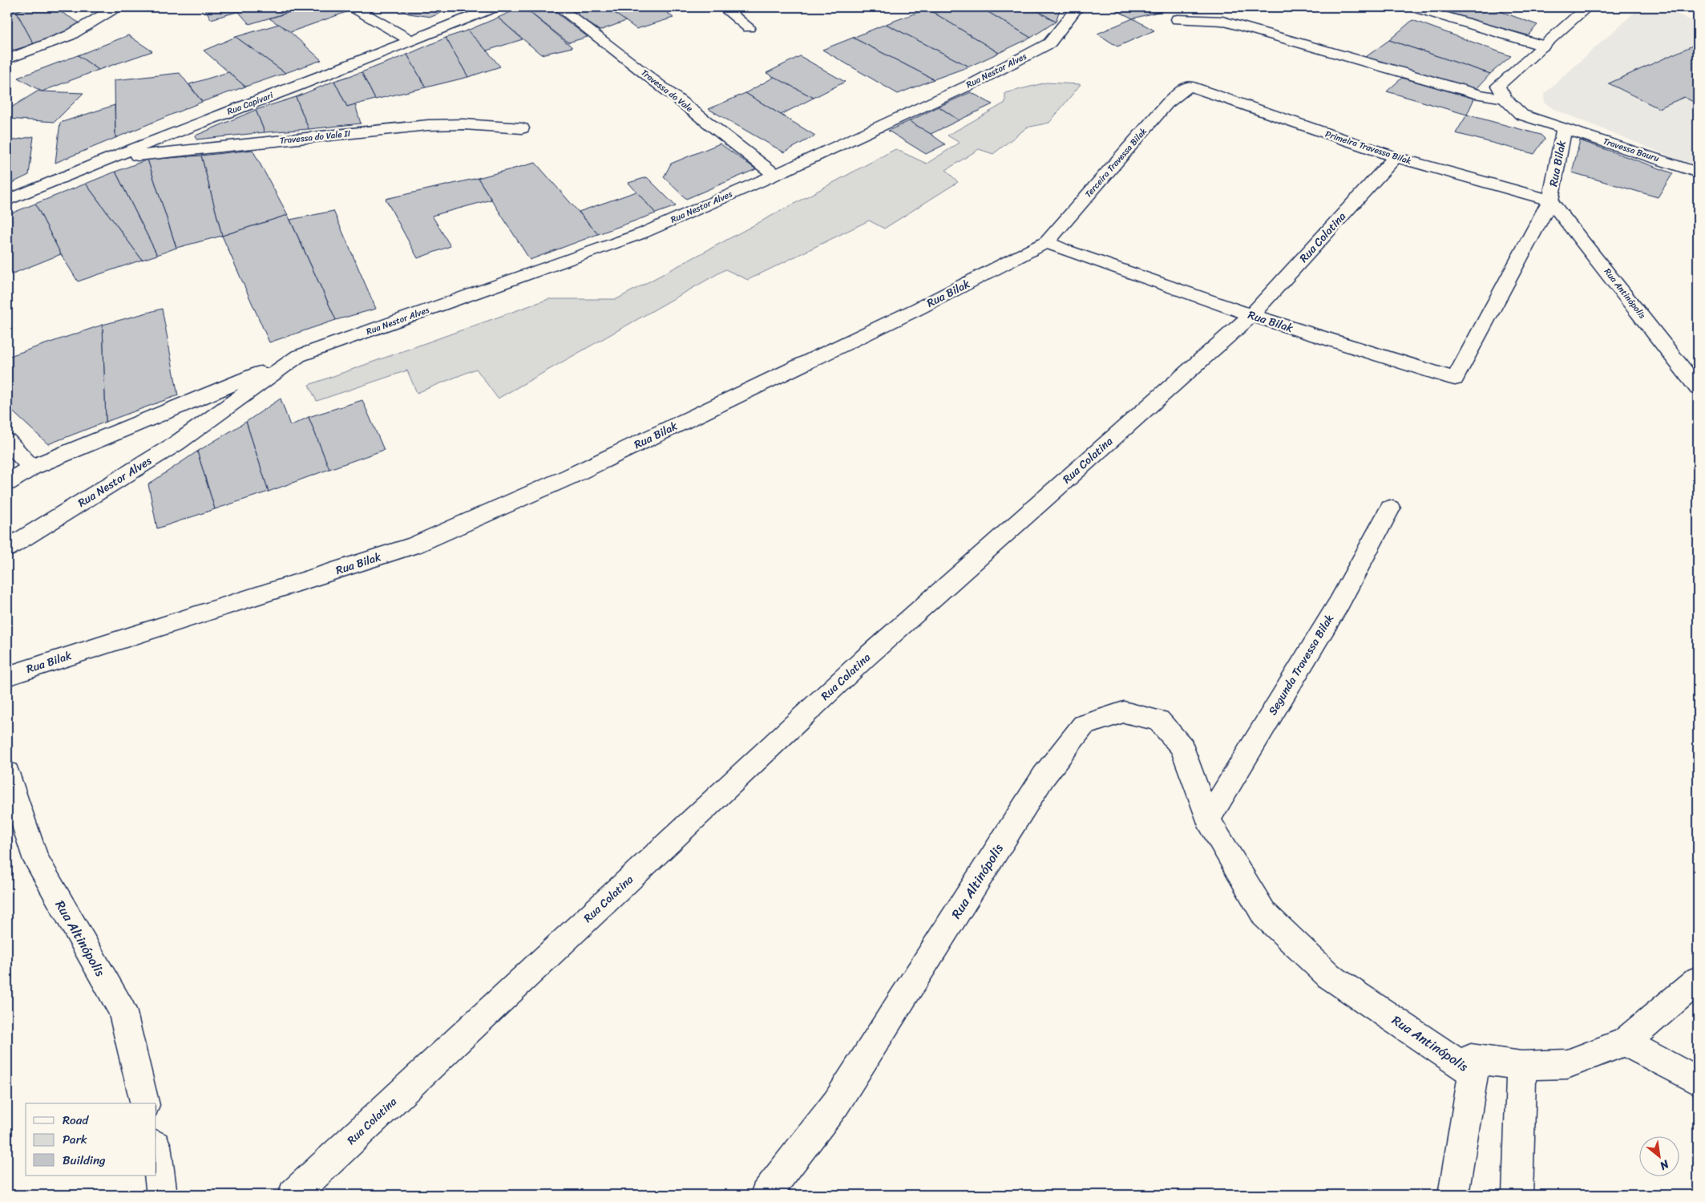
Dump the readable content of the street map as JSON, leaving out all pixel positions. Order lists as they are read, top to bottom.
{
  "streets": {
    "street": [
      "Rua Nestor Alves",
      "Travessa do Vale",
      "Rua Capivari",
      "Travessa do Vale II",
      "Primeira Travessa Bilak",
      "Travessa Bauru",
      "Terceira Travessa Bilak",
      "Rua Bilak",
      "Rua Colatina",
      "Rua Antinópolis",
      "Segunda Travessa Bilak",
      "Rua Altinópolis"
    ]
  },
  "crossings": [
    ["Rua Nestor Alves", "Travessa do Vale"],
    ["Rua Capivari", "Travessa do Vale II"],
    ["Primeira Travessa Bilak", "Terceira Travessa Bilak"],
    ["Primeira Travessa Bilak", "Rua Bilak"],
    ["Primeira Travessa Bilak", "Rua Colatina"],
    ["Primeira Travessa Bilak", "Rua Antinópolis"],
    ["Travessa Bauru", "Rua Bilak"],
    ["Terceira Travessa Bilak", "Rua Bilak"],
    ["Rua Bilak", "Rua Colatina"],
    ["Rua Bilak", "Rua Antinópolis"],
    ["Rua Antinópolis", "Segunda Travessa Bilak"],
    ["Rua Antinópolis", "Rua Altinópolis"],
    ["Segunda Travessa Bilak", "Rua Altinópolis"]
  ],
  "legend": ["Road", "Park", "Building"],
  "north": "bottom right"
}
